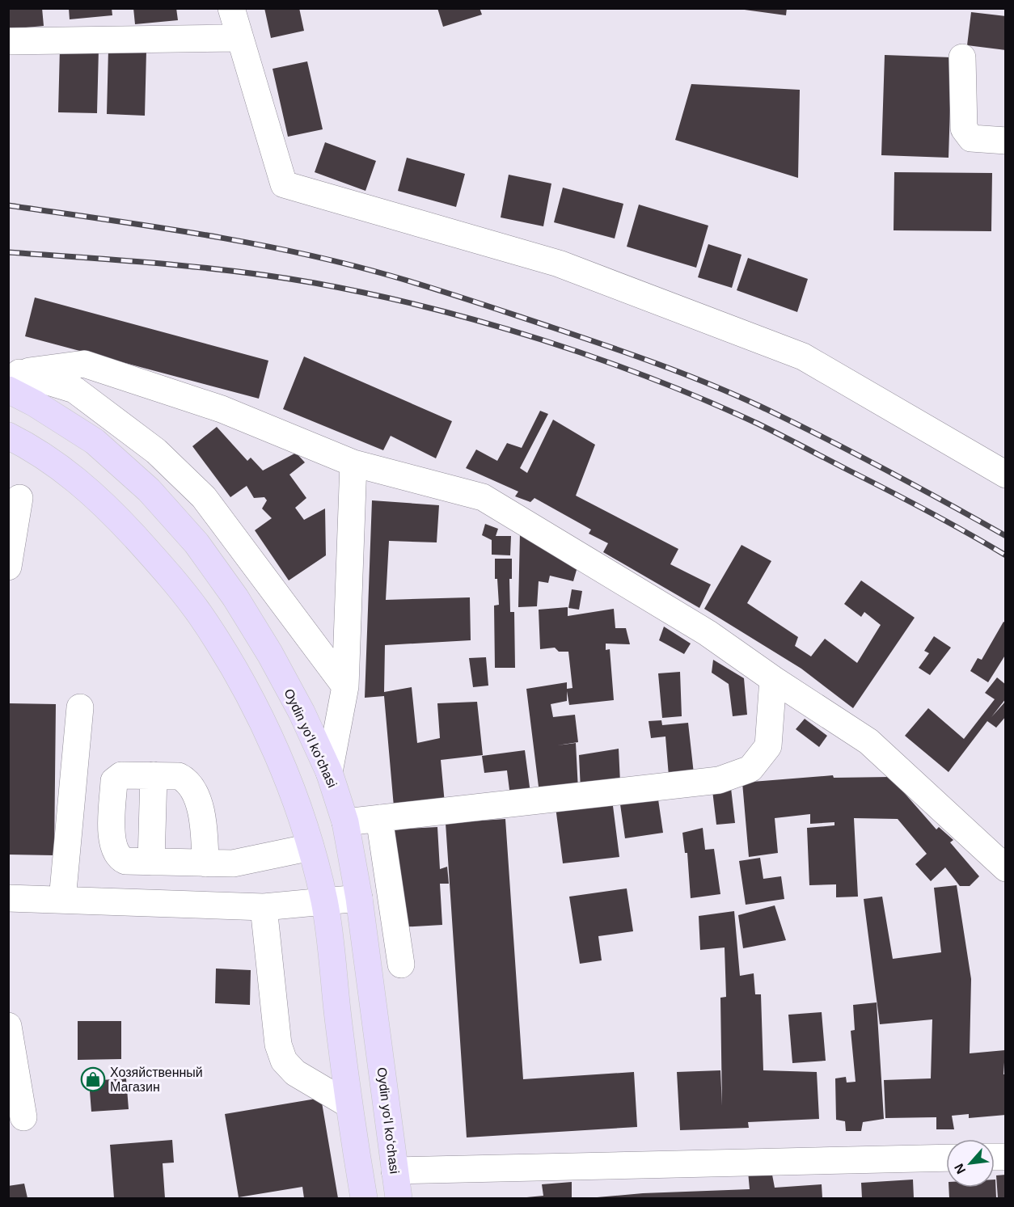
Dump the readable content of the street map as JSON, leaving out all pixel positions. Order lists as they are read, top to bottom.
{
  "streets": {
    "main road": ["Oydin yoʻl koʻchasi"]
  },
  "places": {
    "shop": ["Хозяйственный Магазин"]
  },
  "north": "bottom left"
}
